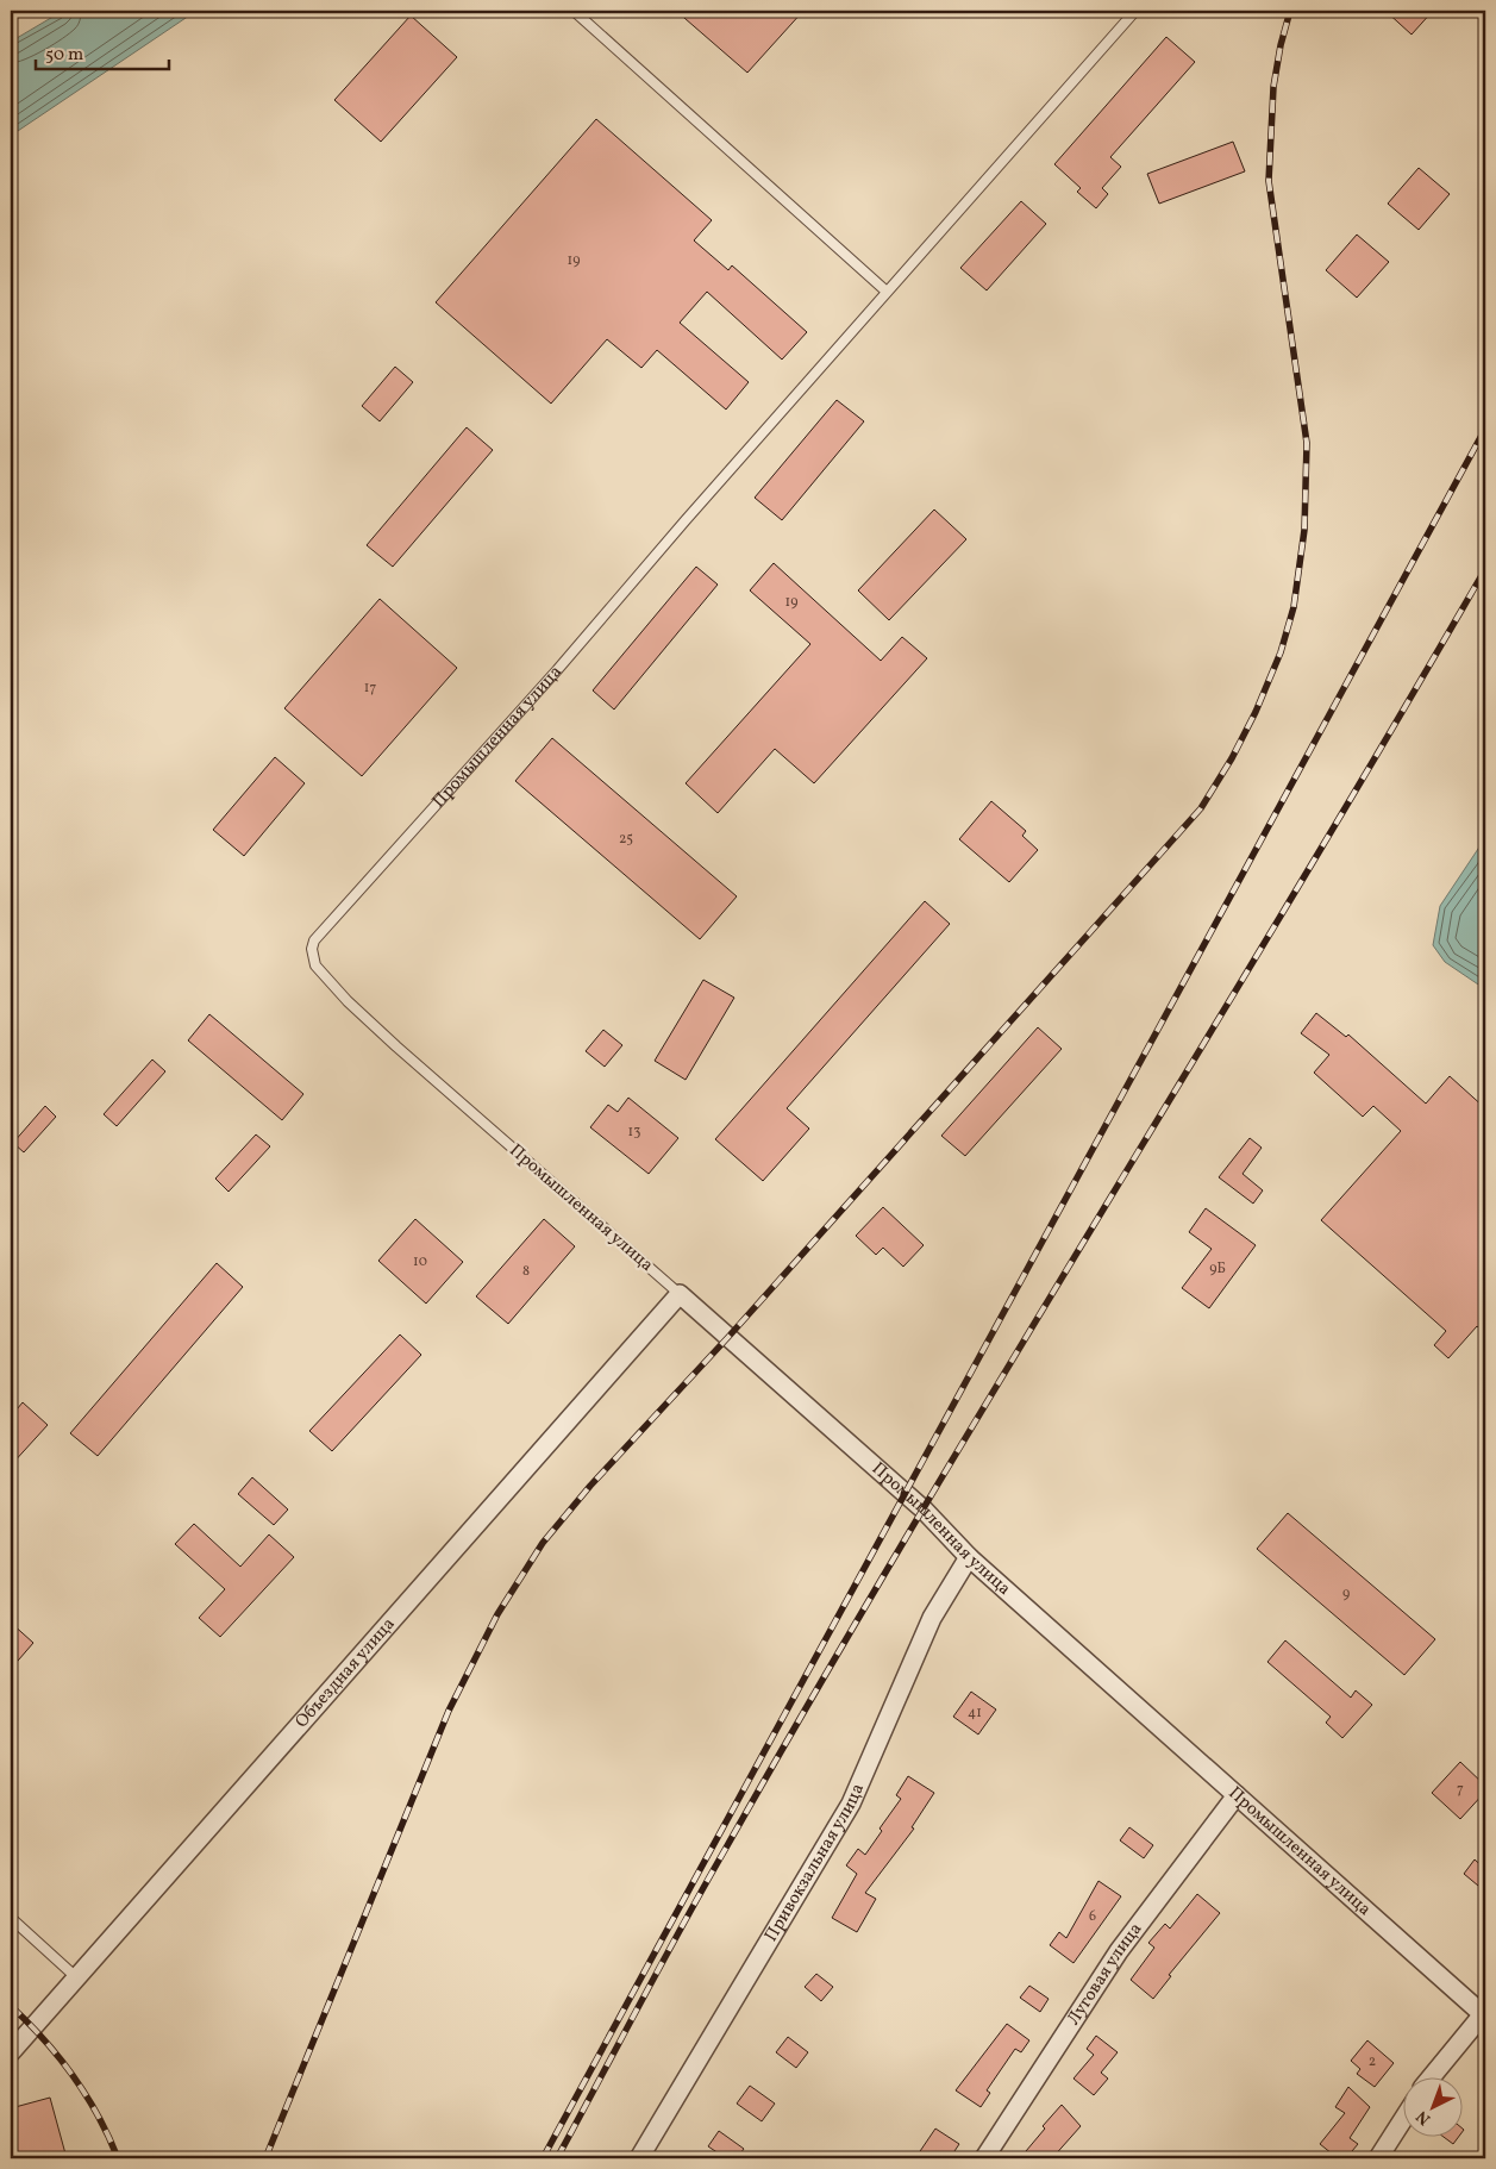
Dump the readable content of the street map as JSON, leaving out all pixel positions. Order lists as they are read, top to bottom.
{
  "streets": {
    "street": [
      "Промышленная улица",
      "Объездная улица",
      "Привокзальная улица",
      "Луговая улица"
    ]
  },
  "crossings": [
    ["Промышленная улица", "Объездная улица"],
    ["Промышленная улица", "Привокзальная улица"],
    ["Промышленная улица", "Луговая улица"]
  ],
  "house_numbers": [
    "19",
    "19",
    "17",
    "25",
    "13",
    "10",
    "9Б",
    "8",
    "9",
    "41",
    "7",
    "6",
    "2"
  ],
  "scale_bar": "50 m",
  "north": "bottom left"
}
